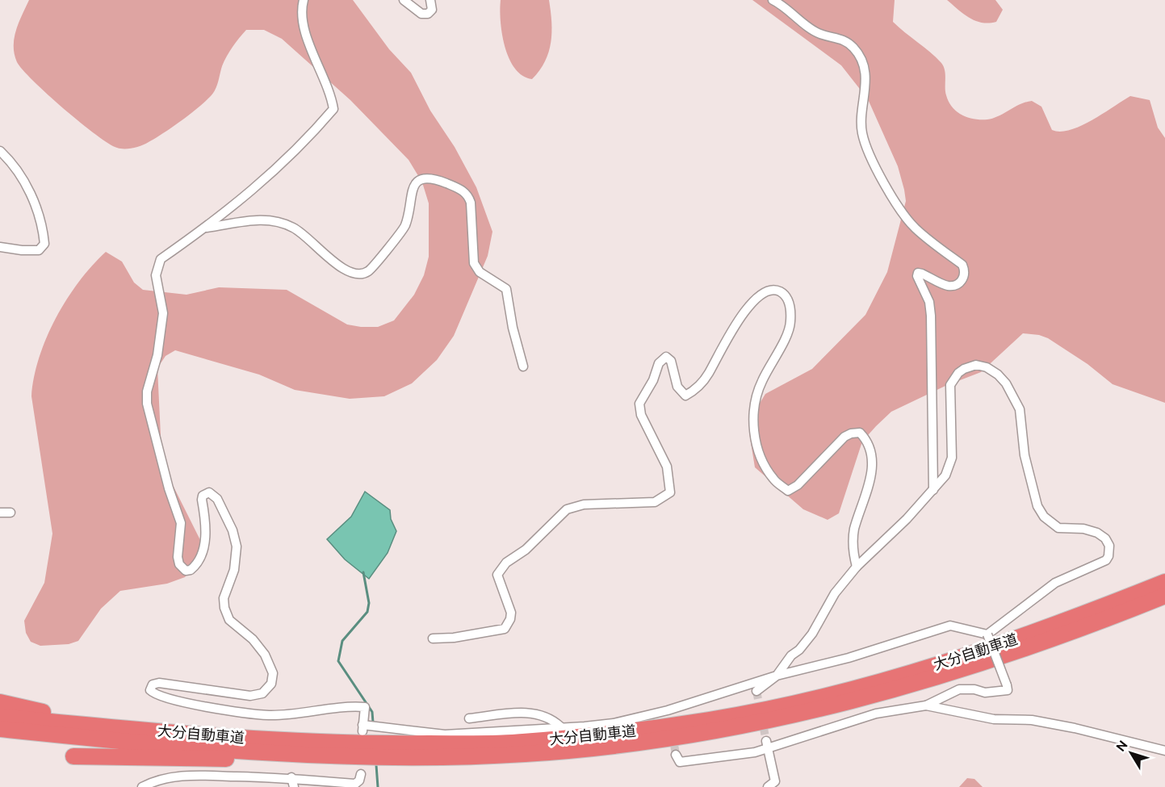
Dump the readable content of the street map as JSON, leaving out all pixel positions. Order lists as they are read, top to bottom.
{
  "streets": {
    "highway": ["大分自動車道"]
  },
  "north": "top left"
}
